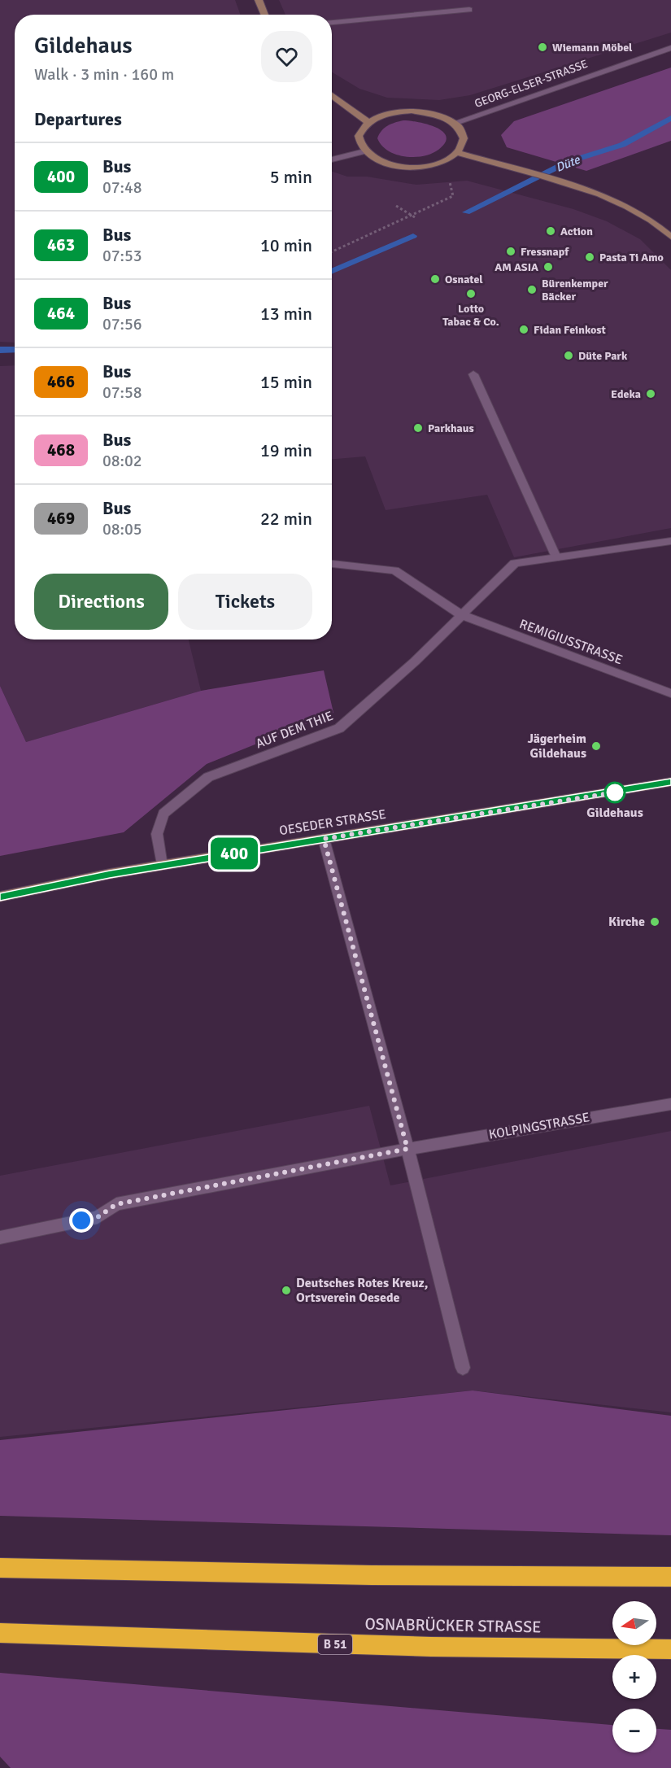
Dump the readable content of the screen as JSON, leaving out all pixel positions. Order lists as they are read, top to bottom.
{
  "streets": {
    "highway": ["OSNABRÜCKER STRASSE", "B 51"],
    "main road": ["OESEDER STRASSE"],
    "street": [
      "GEORG-ELSER-STRASSE",
      "REMIGIUSSTRASSE",
      "AUF DEM THIE",
      "KOLPINGSTRASSE"
    ]
  },
  "crossings": [
    ["REMIGIUSSTRASSE", "AUF DEM THIE"],
    ["AUF DEM THIE", "OESEDER STRASSE"]
  ],
  "water": ["Düte"],
  "places": [
    "Wiemann Möbel",
    "Action",
    "Fressnapf",
    "Pasta Ti Amo",
    "AM ASIA",
    "Osnatel",
    "Bürenkemper Bäcker",
    "Lotto Tabac & Co.",
    "Fidan Feinkost",
    "Düte Park",
    "Edeka",
    "Parkhaus",
    "Jägerheim Gildehaus",
    "Gildehaus",
    "Kirche",
    "Deutsches Rotes Kreuz, Ortsverein Oesede"
  ],
  "lines": ["bus line 400"],
  "north": "left",
  "page": {
    "on_map": "400",
    "heading": [
      ["Gildehaus", "Walk · 3 min · 160 m"],
      "Departures"
    ],
    "list": [
      {
        "mark": "400",
        "name": "Bus",
        "note": "07:48",
        "value": "5 min"
      },
      {
        "mark": "463",
        "name": "Bus",
        "note": "07:53",
        "value": "10 min"
      },
      {
        "mark": "464",
        "name": "Bus",
        "note": "07:56",
        "value": "13 min"
      },
      {
        "mark": "466",
        "name": "Bus",
        "note": "07:58",
        "value": "15 min"
      },
      {
        "mark": "468",
        "name": "Bus",
        "note": "08:02",
        "value": "19 min"
      },
      {
        "mark": "469",
        "name": "Bus",
        "note": "08:05",
        "value": "22 min"
      }
    ],
    "buttons": ["Directions", "Tickets"],
    "map_buttons": ["+", "−"]
  }
}
